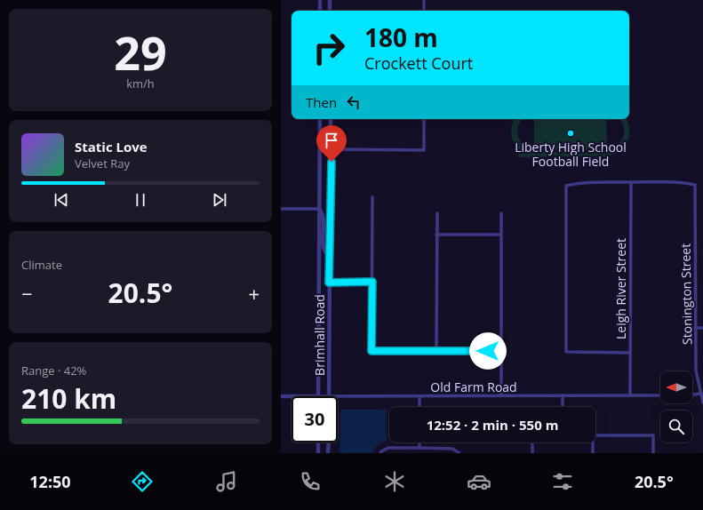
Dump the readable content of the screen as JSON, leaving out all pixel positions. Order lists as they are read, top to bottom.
{
  "streets": {
    "street": [
      "Leigh River Street",
      "Stonington Street",
      "Brimhall Road",
      "Old Farm Road"
    ]
  },
  "crossings": [
    ["Leigh River Street", "Stonington Street"],
    ["Leigh River Street", "Old Farm Road"]
  ],
  "places": ["Liberty High School Football Field"],
  "north": "left",
  "page": {
    "tile": [
      ["29", "km/h"],
      "Climate",
      ["Range · 42%", "210 km"]
    ],
    "turn": ["180 m", "Crockett Court"],
    "then": "Then",
    "song": ["Static Love", "Velvet Ray"],
    "heat": ["−", "20.5°", "+"],
    "limit": "30",
    "trip": "12:52 · 2 min · 550 m",
    "tabs": ["12:50", "20.5°"]
  }
}
